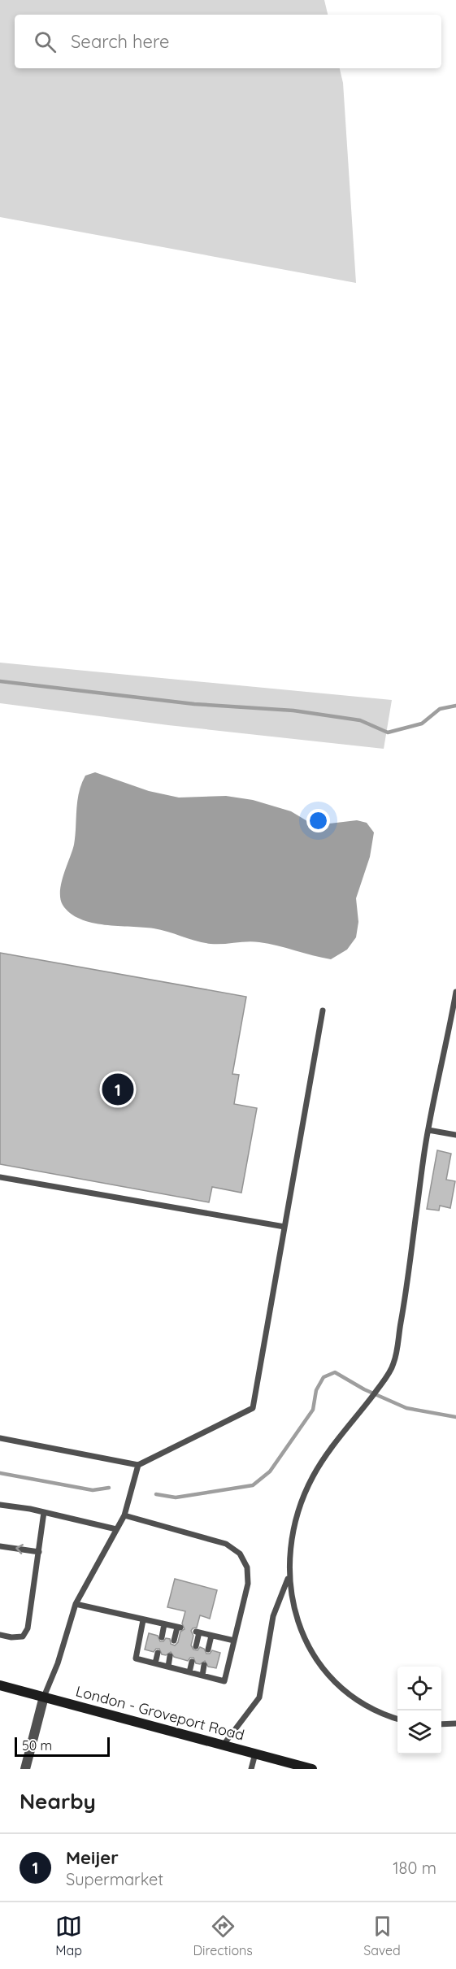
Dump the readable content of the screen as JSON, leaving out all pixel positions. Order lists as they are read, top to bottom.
{
  "streets": {
    "main road": ["London - Groveport Road"]
  },
  "scale_bar": "50 m",
  "page": {
    "search": "Search here",
    "pins": "1",
    "scale": "50 m",
    "heading": "Nearby",
    "list": [
      {
        "mark": "1",
        "name": "Meijer",
        "note": "Supermarket",
        "value": "180 m"
      }
    ],
    "nav": ["Map", "Directions", "Saved"]
  }
}
